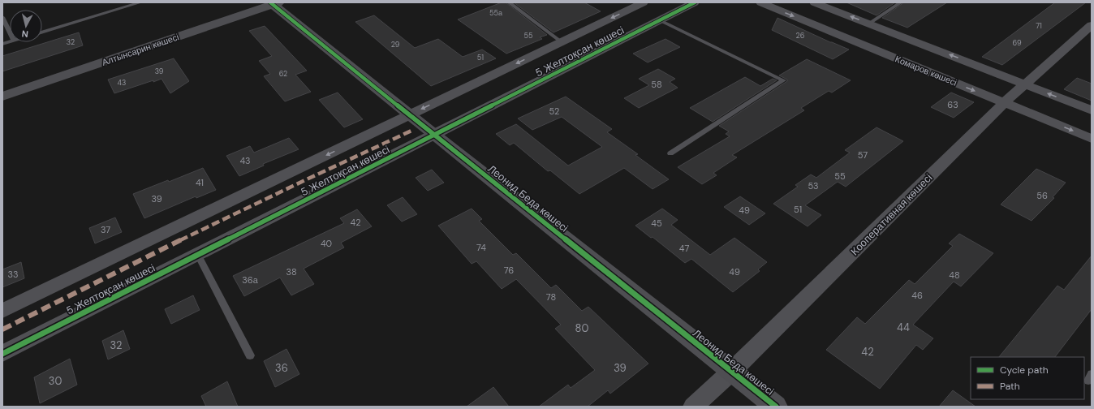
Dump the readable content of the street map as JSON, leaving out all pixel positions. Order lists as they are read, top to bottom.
{
  "streets": {
    "street": [
      "Алтынсарин көшесі",
      "5 Желтоқсан көшесі",
      "Комаров көшесі",
      "Леонид Беда көшесі",
      "Кооперативная көшесі"
    ]
  },
  "crossings": [
    ["Алтынсарин көшесі", "Леонид Беда көшесі"],
    ["5 Желтоқсан көшесі", "Леонид Беда көшесі"],
    ["Комаров көшесі", "Кооперативная көшесі"],
    ["Леонид Беда көшесі", "Кооперативная көшесі"]
  ],
  "house_numbers": [
    "55а",
    "71",
    "55",
    "26",
    "32",
    "69",
    "29",
    "51",
    "39",
    "62",
    "43",
    "58",
    "63",
    "52",
    "57",
    "43",
    "55",
    "41",
    "53",
    "56",
    "39",
    "51",
    "49",
    "42",
    "45",
    "37",
    "40",
    "74",
    "47",
    "76",
    "38",
    "49",
    "33",
    "48",
    "36а",
    "46",
    "78",
    "44",
    "80",
    "32",
    "42",
    "36",
    "39",
    "30"
  ],
  "legend": ["Cycle path", "Path"],
  "north": "bottom"
}
